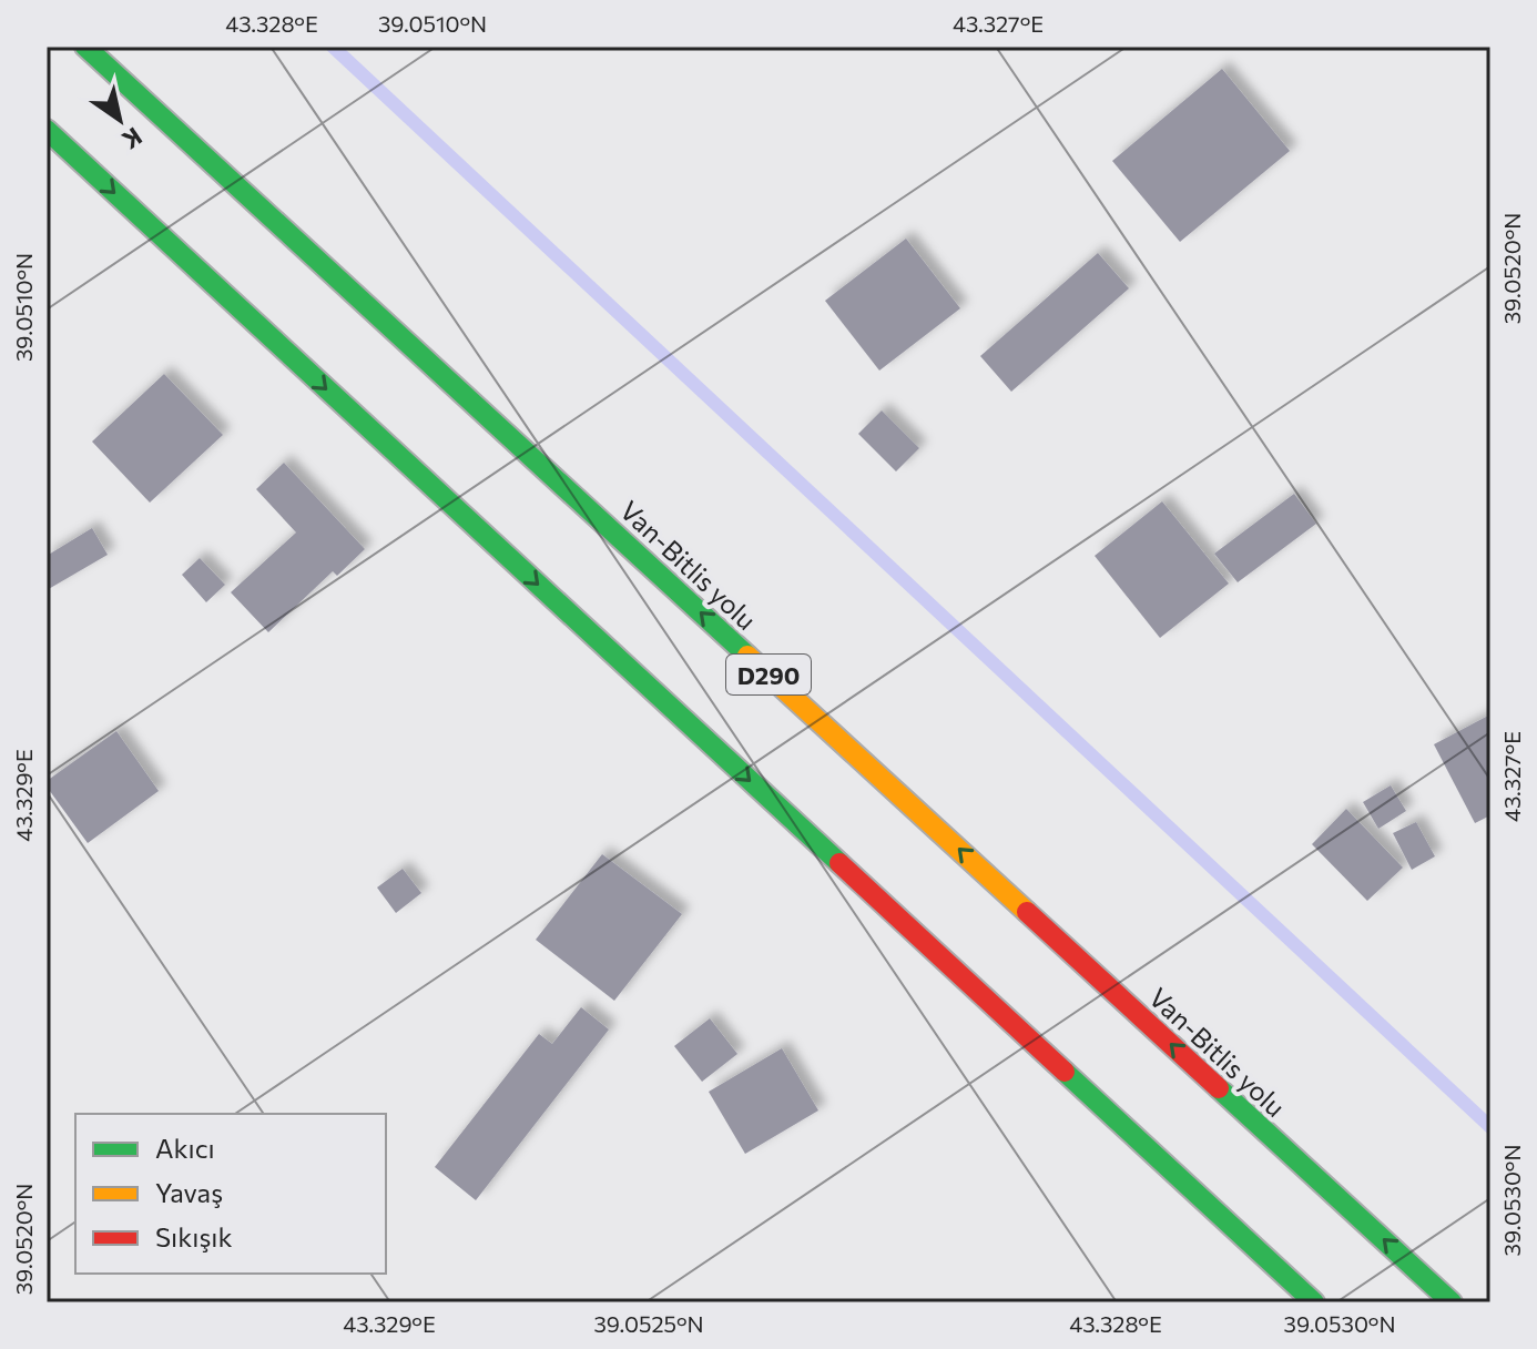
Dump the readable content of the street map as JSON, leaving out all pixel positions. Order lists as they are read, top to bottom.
{
  "streets": {
    "highway": ["Van-Bitlis yolu", "D290"]
  },
  "legend": ["Akıcı", "Yavaş", "Sıkışık"],
  "north": "bottom right",
  "coordinates": [
    "43.328°E",
    "39.0510°N",
    "43.327°E",
    "39.0520°N",
    "43.329°E",
    "39.0530°N",
    "39.0525°N"
  ]
}
